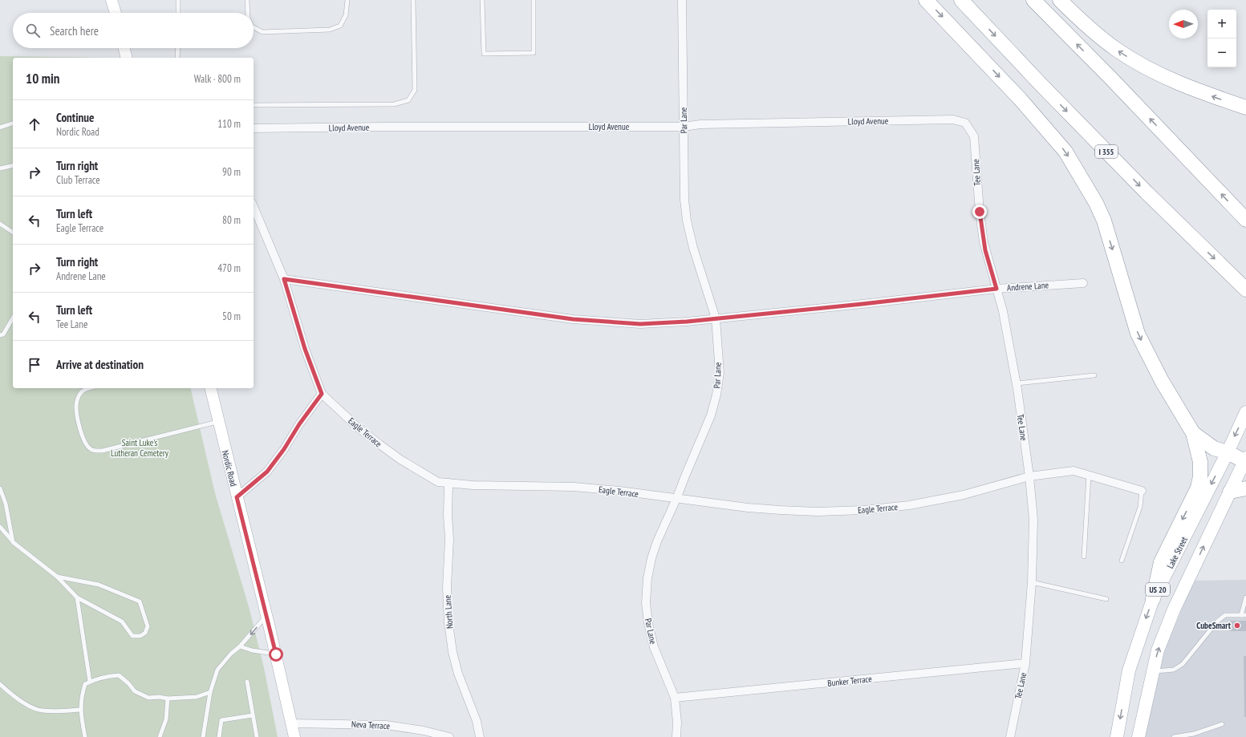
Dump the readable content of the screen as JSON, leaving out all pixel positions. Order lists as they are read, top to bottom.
{
  "streets": {
    "highway": ["I 355"],
    "main road": ["Lake Street", "US 20"],
    "street": [
      "Par Lane",
      "Lloyd Avenue",
      "Tee Lane",
      "Andrene Lane",
      "Eagle Terrace",
      "Nordic Road",
      "North Lane",
      "Bunker Terrace",
      "Neva Terrace"
    ]
  },
  "crossings": [
    ["Par Lane", "Lloyd Avenue"],
    ["Par Lane", "Andrene Lane"],
    ["Par Lane", "Eagle Terrace"],
    ["Par Lane", "Bunker Terrace"],
    ["Lloyd Avenue", "Tee Lane"],
    ["Tee Lane", "Andrene Lane"],
    ["Tee Lane", "Eagle Terrace"],
    ["Tee Lane", "Bunker Terrace"],
    ["Andrene Lane", "Eagle Terrace"],
    ["Eagle Terrace", "North Lane"],
    ["Nordic Road", "Neva Terrace"]
  ],
  "parks": ["Saint Luke's Lutheran Cemetery"],
  "places": ["CubeSmart"],
  "north": "left",
  "page": {
    "map_buttons": ["+", "−"],
    "search": "Search here",
    "heading": ["10 min", "Walk · 800 m"],
    "list": [
      ["Continue", "Nordic Road", "110 m"],
      ["Turn right", "Club Terrace", "90 m"],
      ["Turn left", "Eagle Terrace", "80 m"],
      ["Turn right", "Andrene Lane", "470 m"],
      ["Turn left", "Tee Lane", "50 m"],
      "Arrive at destination"
    ]
  }
}
